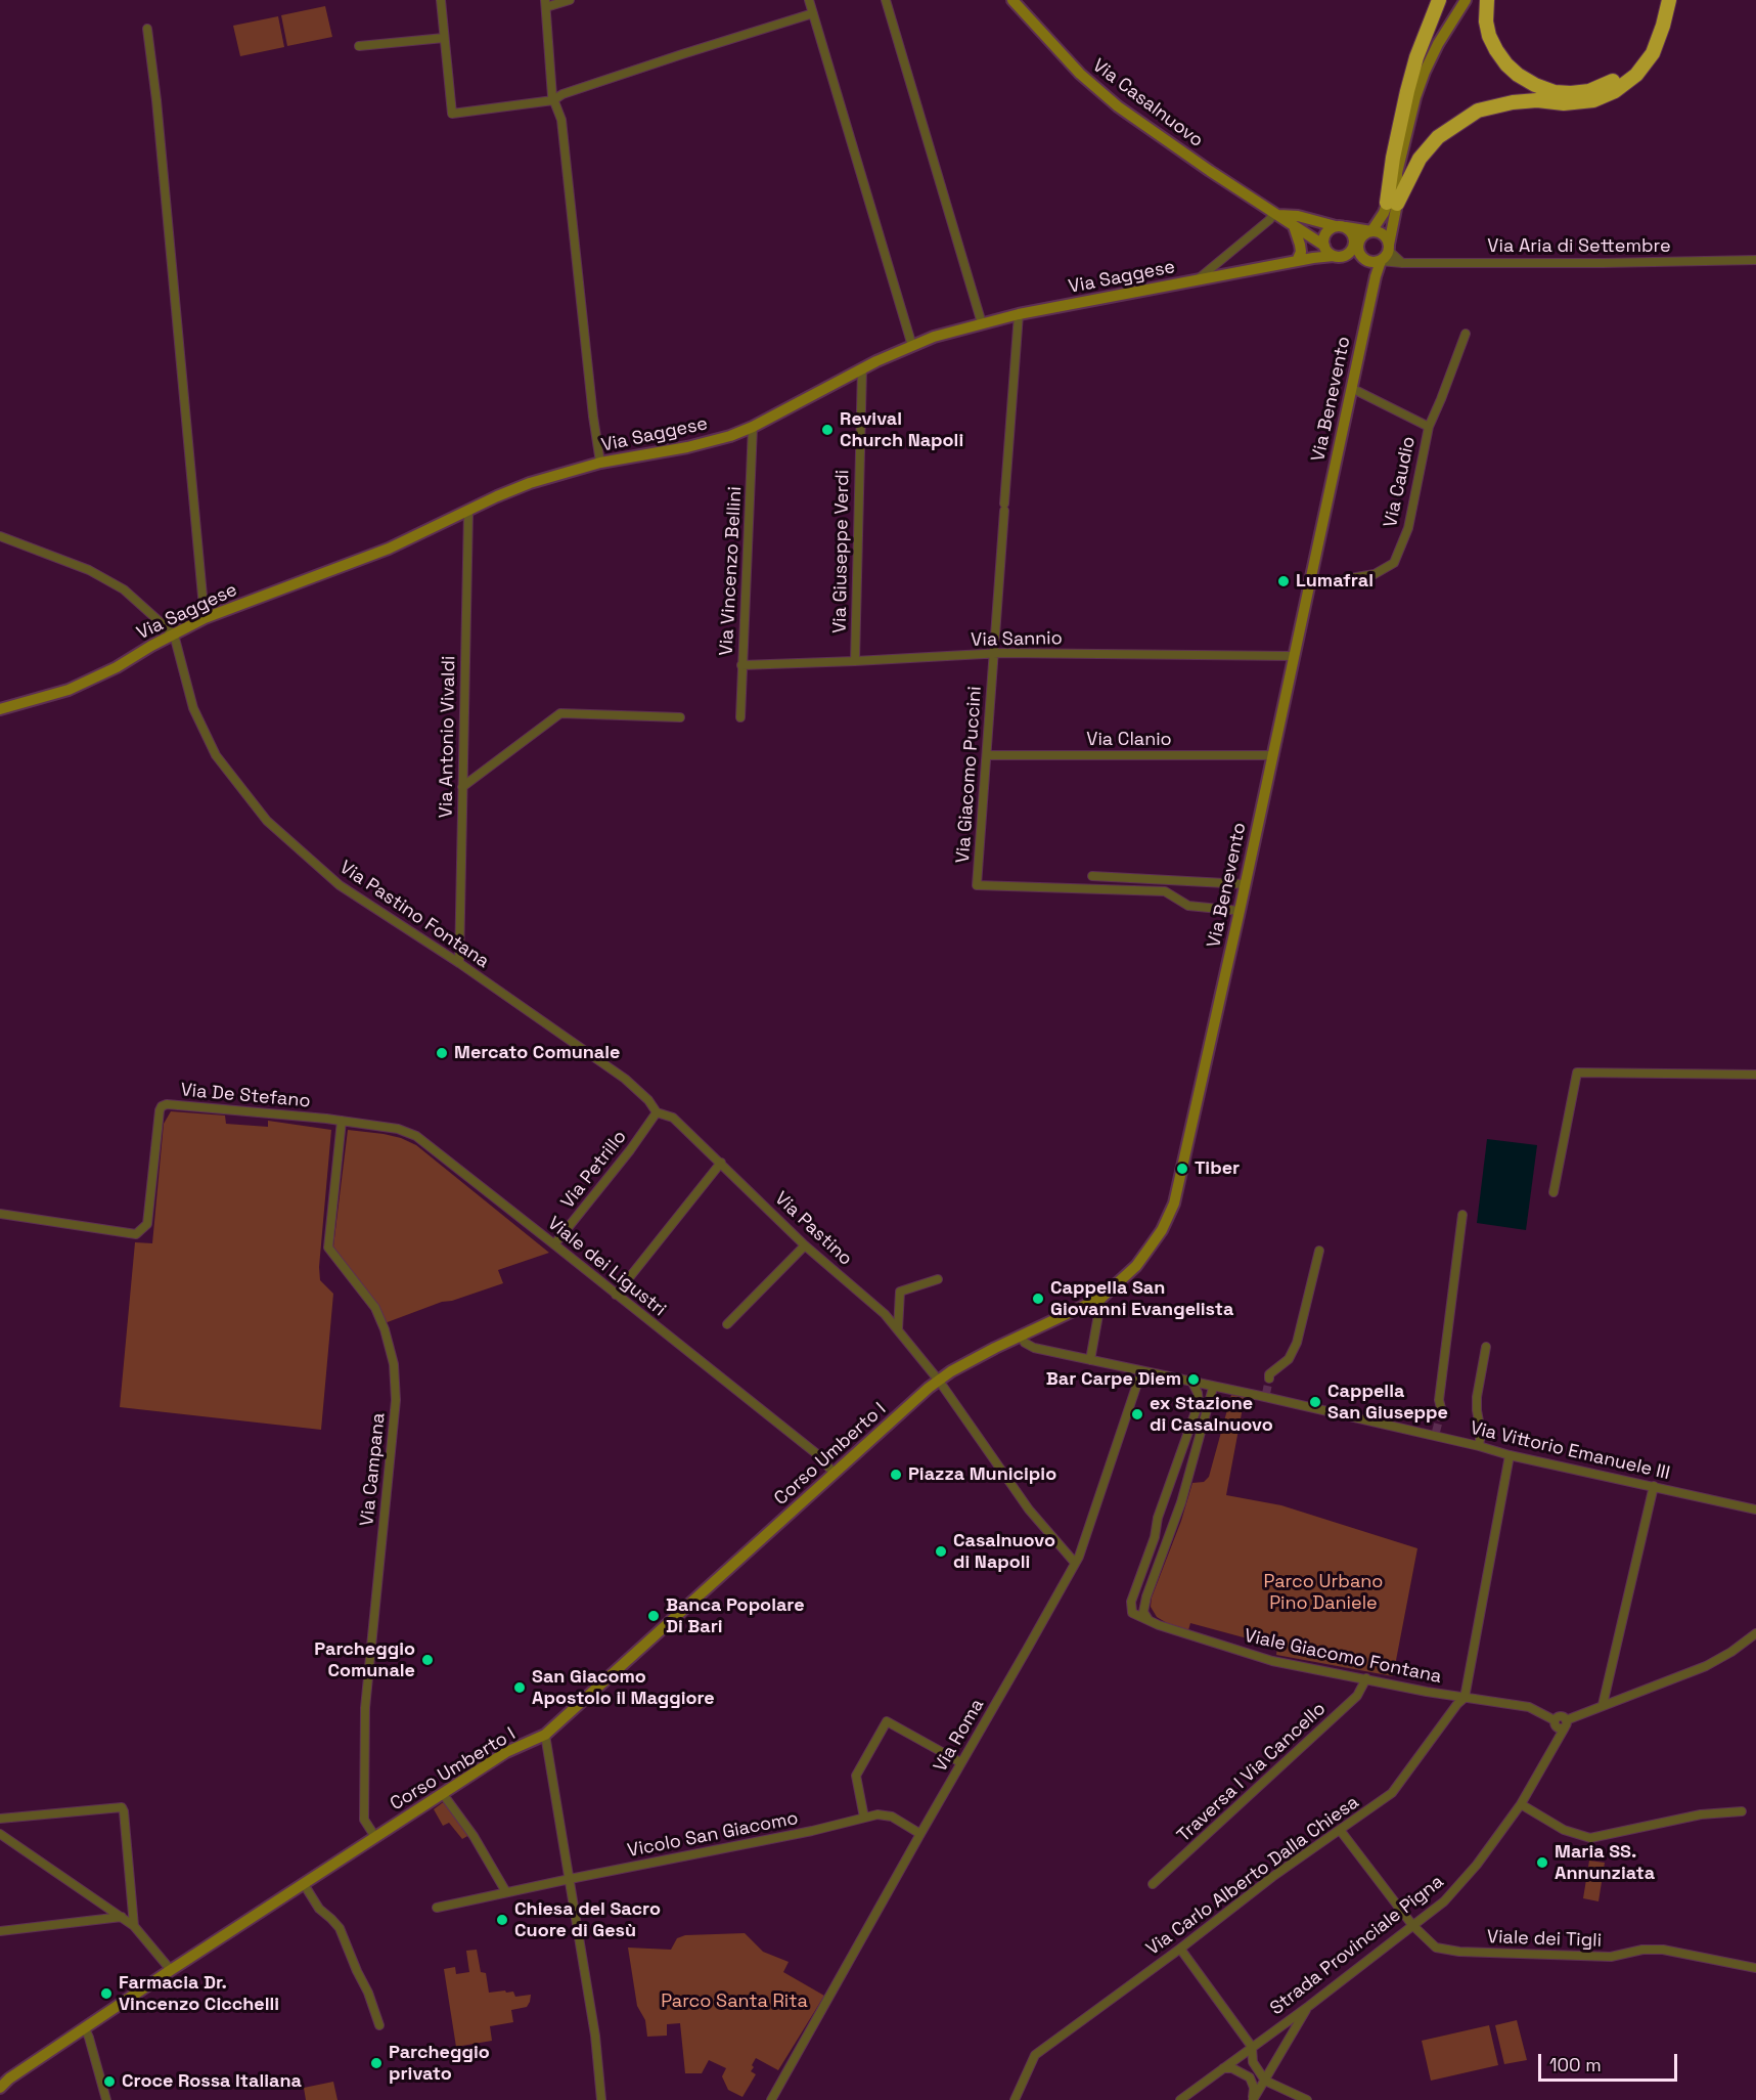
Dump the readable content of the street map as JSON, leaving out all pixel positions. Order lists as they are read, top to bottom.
{
  "streets": {
    "main road": [
      "Via Casalnuovo",
      "Via Saggese",
      "Via Benevento",
      "Corso Umberto I"
    ],
    "street": [
      "Via Aria di Settembre",
      "Via Caudio",
      "Via Giuseppe Verdi",
      "Via Vincenzo Bellini",
      "Via Sannio",
      "Via Antonio Vivaldi",
      "Via Clanio",
      "Via Giacomo Puccini",
      "Via Pastino Fontana",
      "Via De Stefano",
      "Via Petrillo",
      "Via Pastino",
      "Viale dei Ligustri",
      "Via Vittorio Emanuele III",
      "Via Campana",
      "Viale Giacomo Fontana",
      "Via Roma",
      "Traversa I Via Cancello",
      "Vicolo San Giacomo",
      "Via Carlo Alberto Dalla Chiesa",
      "Viale dei Tigli",
      "Strada Provinciale Pigna"
    ]
  },
  "crossings": [
    ["Via Casalnuovo", "Via Saggese"],
    ["Via Aria di Settembre", "Via Saggese"],
    ["Via Aria di Settembre", "Via Benevento"],
    ["Via Saggese", "Via Benevento"],
    ["Via Saggese", "Via Giuseppe Verdi"],
    ["Via Saggese", "Via Vincenzo Bellini"],
    ["Via Saggese", "Via Antonio Vivaldi"],
    ["Via Saggese", "Via Giacomo Puccini"],
    ["Via Saggese", "Via Pastino Fontana"],
    ["Via Benevento", "Via Caudio"],
    ["Via Benevento", "Via Sannio"],
    ["Via Benevento", "Via Clanio"],
    ["Via Benevento", "Via Giacomo Puccini"],
    ["Via Benevento", "Via Pastino"],
    ["Via Benevento", "Via Vittorio Emanuele III"],
    ["Via Benevento", "Corso Umberto I"],
    ["Via Giuseppe Verdi", "Via Sannio"],
    ["Via Vincenzo Bellini", "Via Sannio"],
    ["Via Sannio", "Via Giacomo Puccini"],
    ["Via Antonio Vivaldi", "Via Pastino Fontana"],
    ["Via Clanio", "Via Giacomo Puccini"],
    ["Via Pastino Fontana", "Via Petrillo"],
    ["Via Pastino Fontana", "Via Pastino"],
    ["Via De Stefano", "Viale dei Ligustri"],
    ["Via De Stefano", "Via Campana"],
    ["Via Petrillo", "Via Pastino"],
    ["Via Petrillo", "Viale dei Ligustri"],
    ["Via Pastino", "Corso Umberto I"],
    ["Viale dei Ligustri", "Corso Umberto I"],
    ["Viale dei Ligustri", "Via Campana"],
    ["Via Vittorio Emanuele III", "Via Roma"],
    ["Corso Umberto I", "Via Campana"],
    ["Viale Giacomo Fontana", "Traversa I Via Cancello"],
    ["Viale Giacomo Fontana", "Via Carlo Alberto Dalla Chiesa"],
    ["Viale Giacomo Fontana", "Strada Provinciale Pigna"],
    ["Via Roma", "Vicolo San Giacomo"],
    ["Via Carlo Alberto Dalla Chiesa", "Viale dei Tigli"],
    ["Viale dei Tigli", "Strada Provinciale Pigna"]
  ],
  "parks": ["Parco Urbano Pino Daniele", "Parco Santa Rita"],
  "places": [
    "Revival Church Napoli",
    "Lumafral",
    "Mercato Comunale",
    "Tiber",
    "Cappella San Giovanni Evangelista",
    "Bar Carpe Diem",
    "Cappella San Giuseppe",
    "ex Stazione di Casalnuovo",
    "Piazza Municipio",
    "Casalnuovo di Napoli",
    "Banca Popolare Di Bari",
    "Parcheggio Comunale",
    "San Giacomo Apostolo il Maggiore",
    "Maria SS. Annunziata",
    "Chiesa del Sacro Cuore di Gesù",
    "Farmacia Dr. Vincenzo Cicchelli",
    "Parcheggio privato",
    "Croce Rossa Italiana"
  ],
  "scale_bar": "100 m"
}
